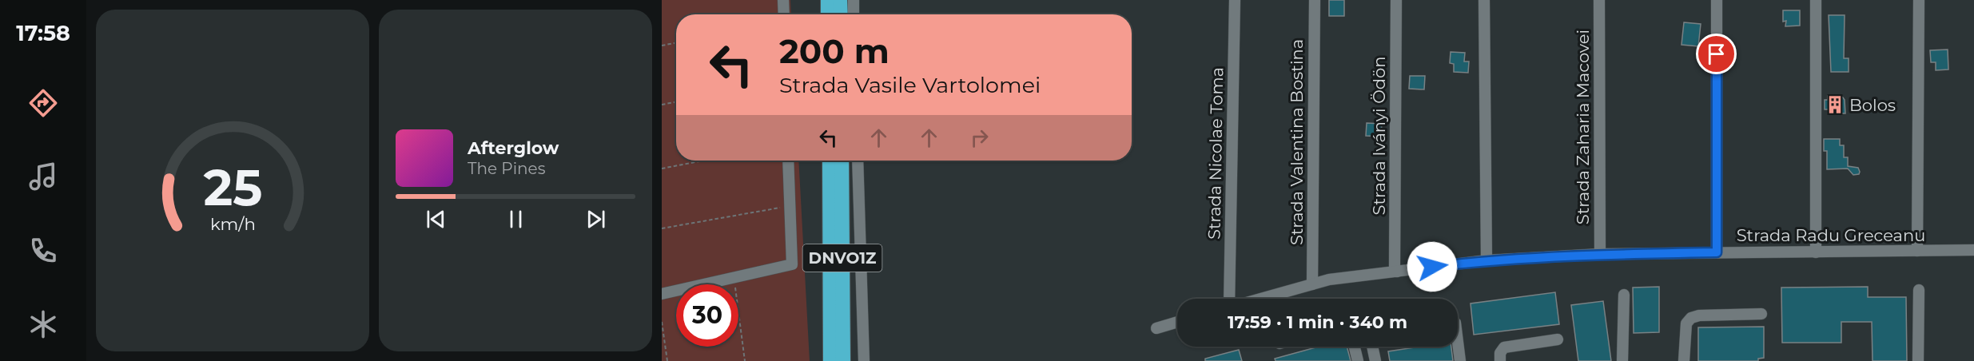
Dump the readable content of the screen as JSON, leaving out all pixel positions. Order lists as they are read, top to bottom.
{
  "streets": {
    "highway": ["DNVO1Z"],
    "street": [
      "Strada Zaharia Macovei",
      "Strada Iványi Ödön",
      "Strada Valentina Bostina",
      "Strada Nicolae Toma",
      "Strada Radu Greceanu"
    ]
  },
  "crossings": [
    ["Strada Zaharia Macovei", "Strada Radu Greceanu"],
    ["Strada Iványi Ödön", "Strada Radu Greceanu"],
    ["Strada Valentina Bostina", "Strada Radu Greceanu"]
  ],
  "places": {
    "building": ["Bolos"]
  },
  "page": {
    "tabs": "17:58",
    "turn": ["200 m", "Strada Vasile Vartolomei"],
    "song": ["Afterglow", "The Pines"],
    "limit": "30",
    "trip": "17:59 · 1 min · 340 m",
    "gauge": ["25", "km/h"]
  }
}
